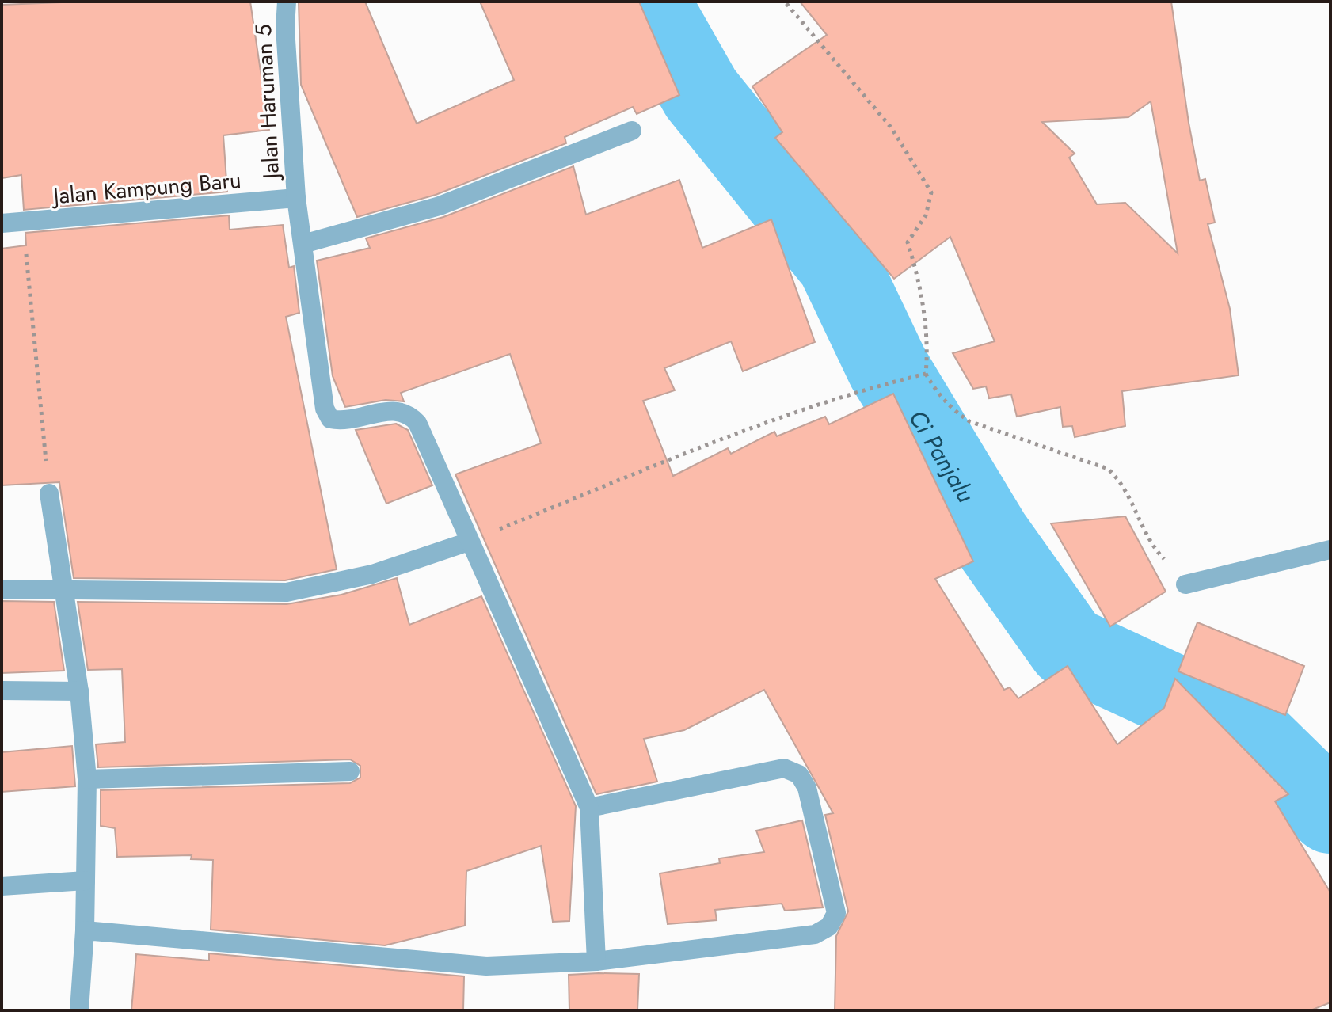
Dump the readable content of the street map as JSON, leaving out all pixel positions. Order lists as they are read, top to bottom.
{
  "streets": {
    "street": ["Jalan Haruman 5", "Jalan Kampung Baru"]
  },
  "crossings": [
    ["Jalan Haruman 5", "Jalan Kampung Baru"]
  ],
  "water": ["Ci Panjalu"]
}
